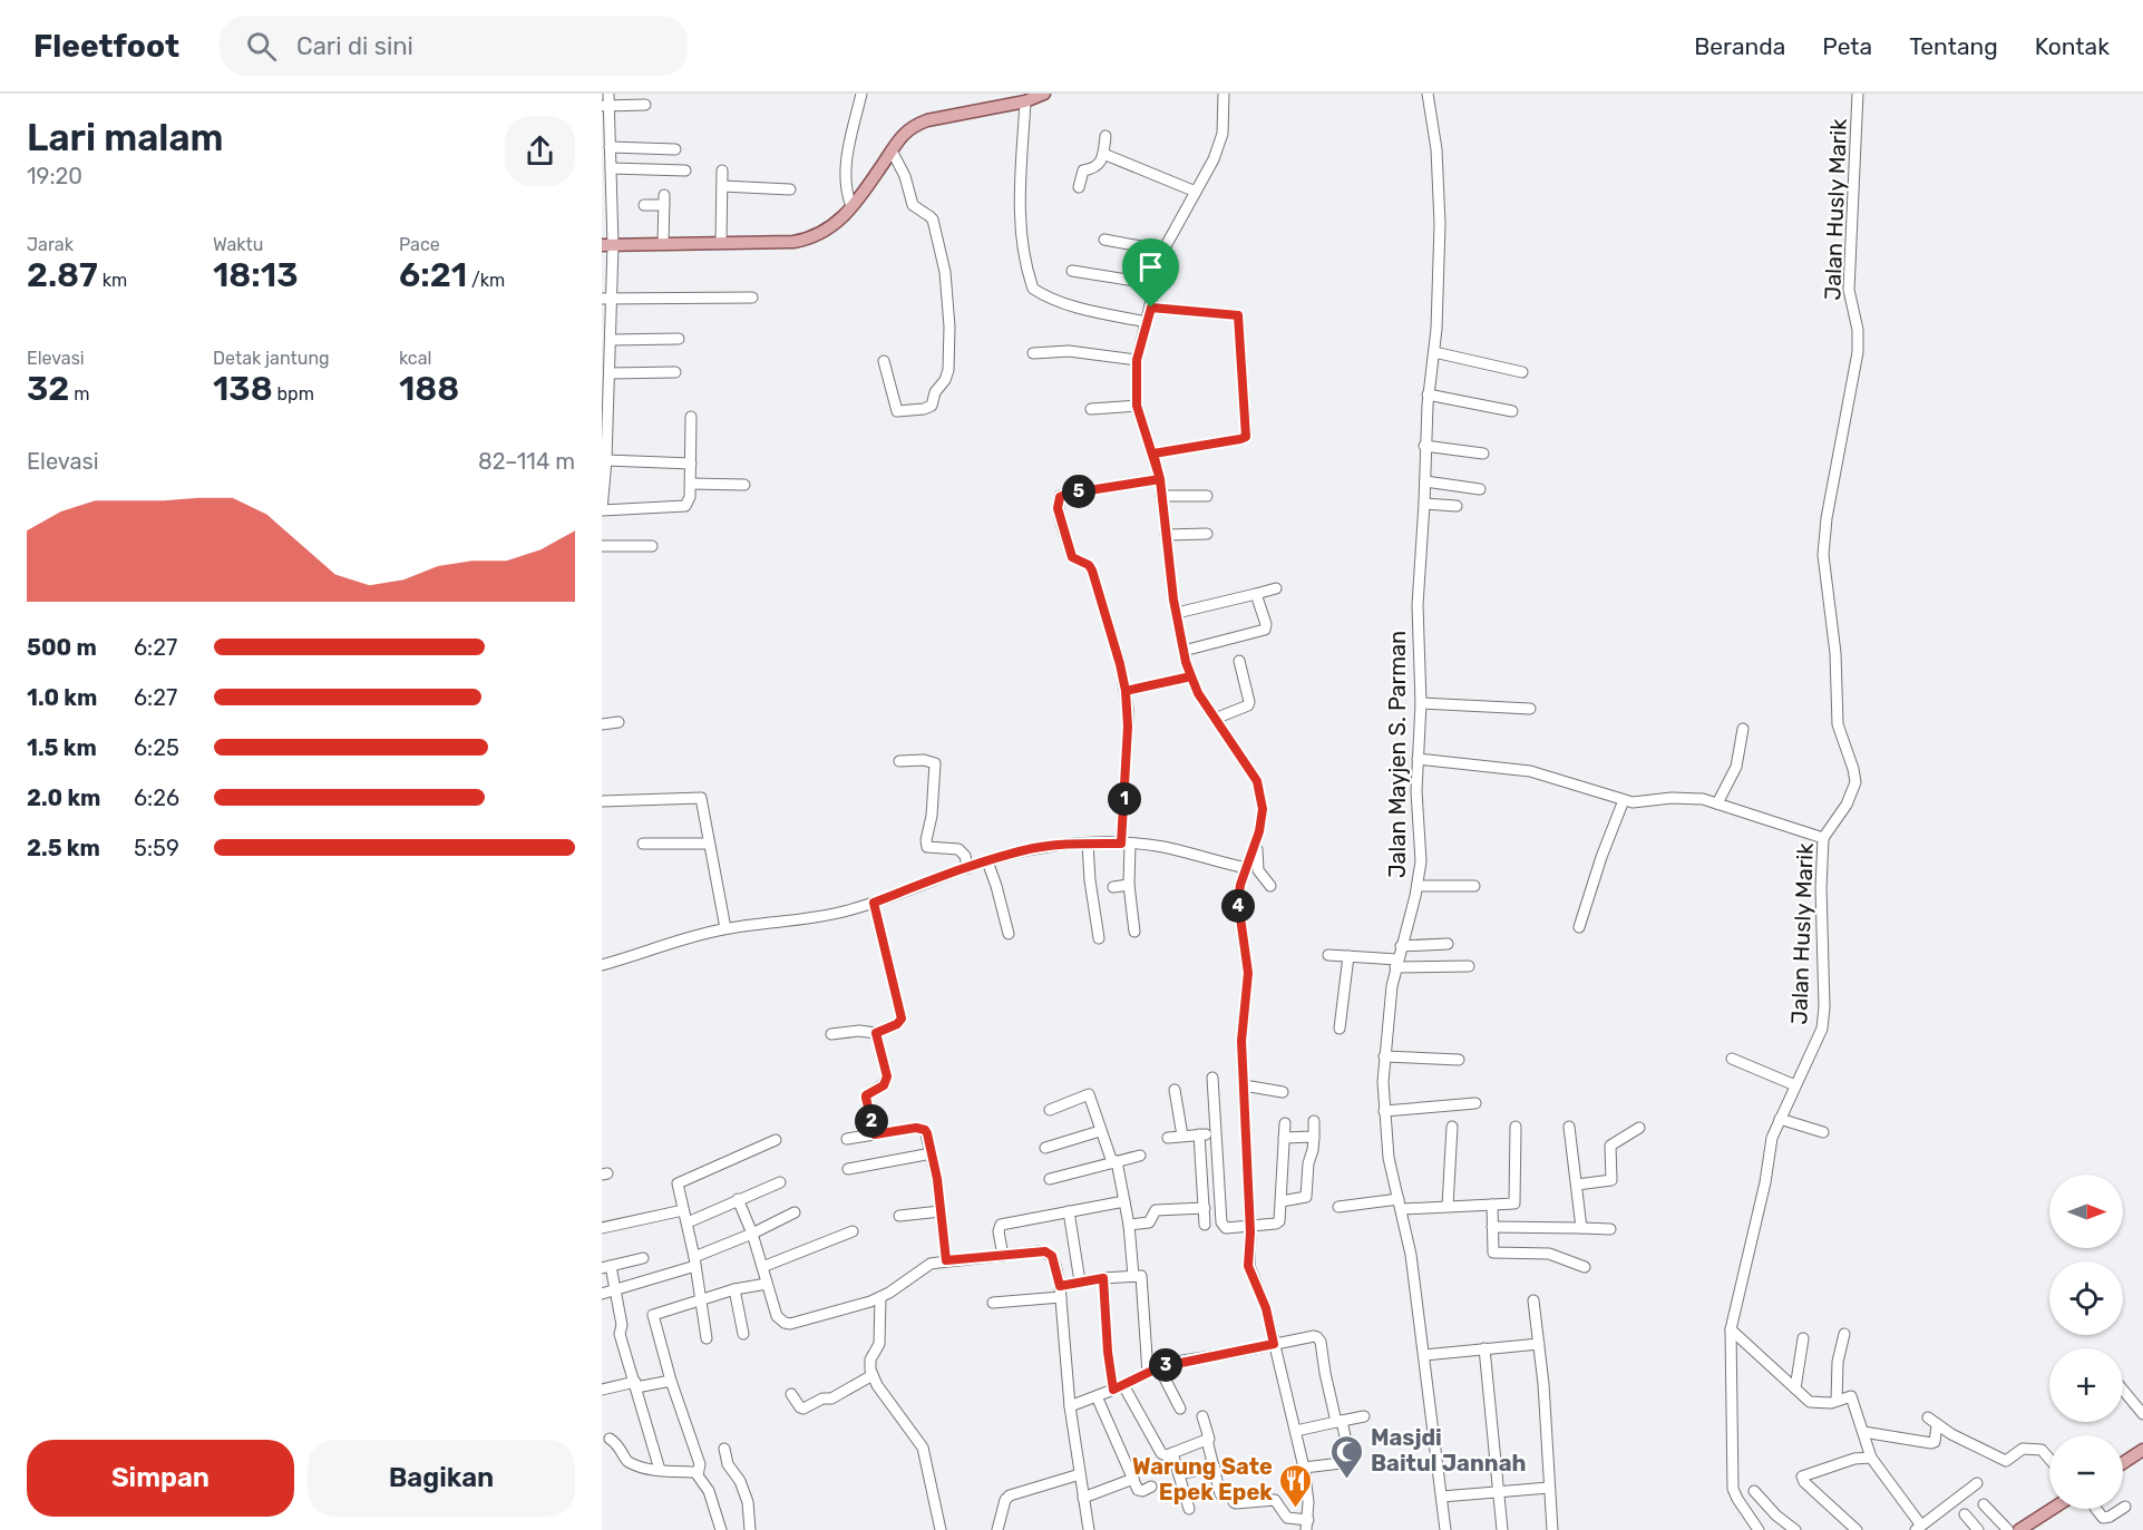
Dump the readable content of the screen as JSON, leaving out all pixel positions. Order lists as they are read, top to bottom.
{
  "streets": {
    "street": ["Jalan Husly Marik", "Jalan Mayjen S. Parman"]
  },
  "places": {
    "mosque": ["Masjdi Baitul Jannah"],
    "restaurant": ["Warung Sate Epek Epek"]
  },
  "north": "right",
  "page": {
    "header": "Fleetfoot",
    "search": "Cari di sini",
    "nav": [
      "Beranda",
      "Peta",
      "Tentang",
      "Kontak"
    ],
    "heading": ["Lari malam", "19:20"],
    "stats": [
      ["Jarak", "2.87 km"],
      ["Waktu", "18:13"],
      ["Pace", "6:21 /km"],
      ["Elevasi", "32 m"],
      ["Detak jantung", "138 bpm"],
      ["kcal", "188"]
    ],
    "chart": ["Elevasi", "82–114 m"],
    "pins": [
      "5",
      "1",
      "4",
      "2",
      "3"
    ],
    "list": [
      {
        "name": "500 m",
        "note": "6:27"
      },
      {
        "name": "1.0 km",
        "note": "6:27"
      },
      {
        "name": "1.5 km",
        "note": "6:25"
      },
      {
        "name": "2.0 km",
        "note": "6:26"
      },
      {
        "name": "2.5 km",
        "note": "5:59"
      }
    ],
    "map_buttons": ["+", "−"],
    "buttons": ["Simpan", "Bagikan"]
  }
}
